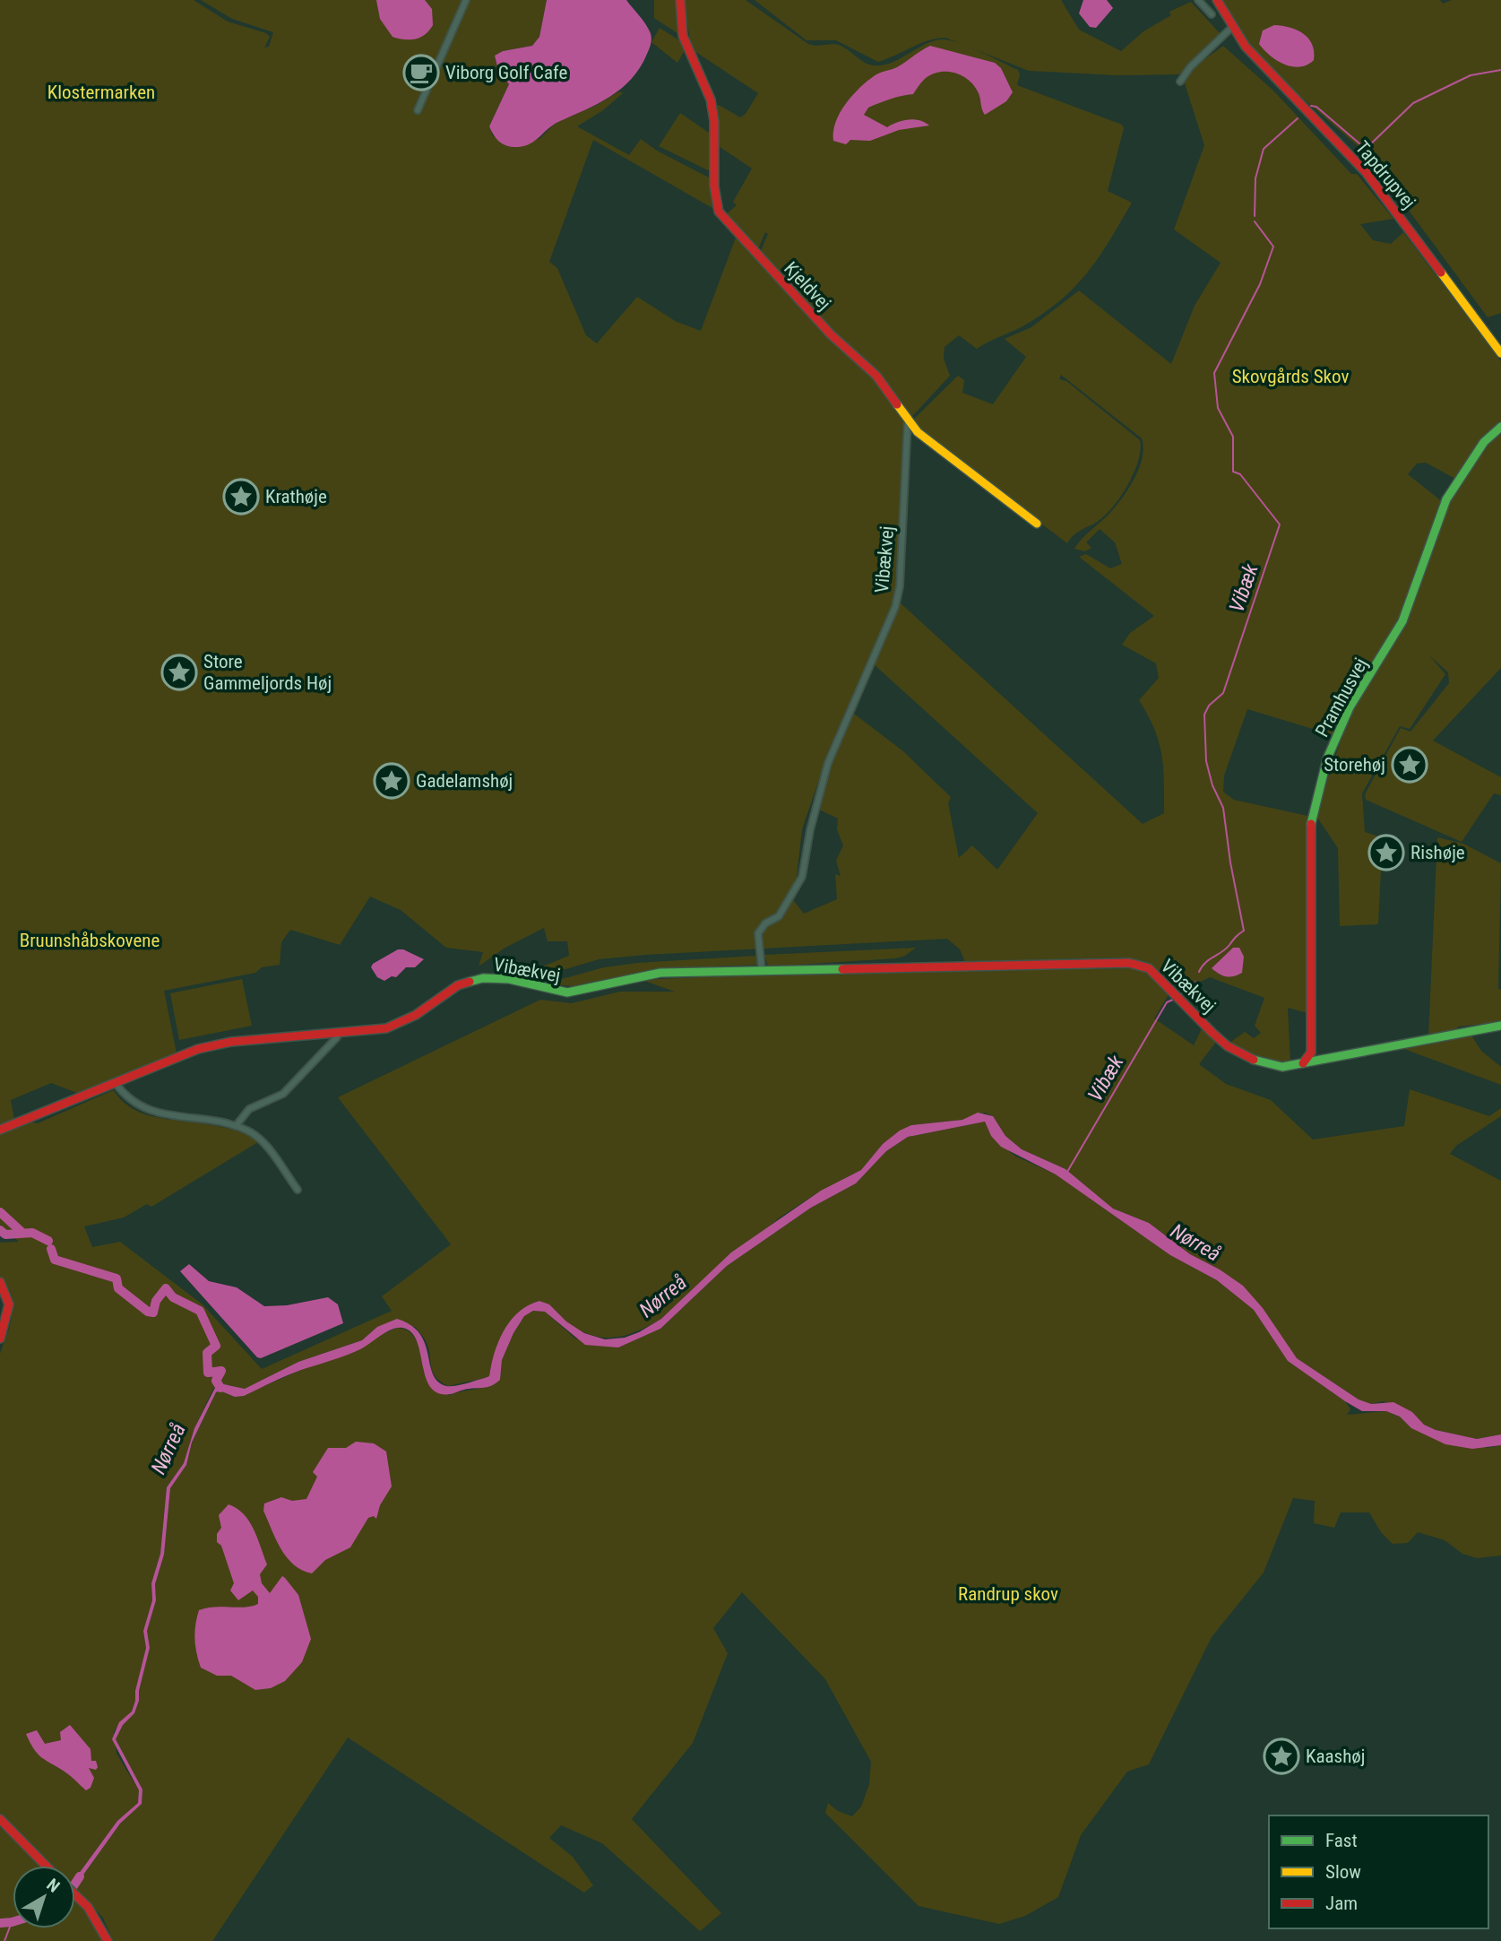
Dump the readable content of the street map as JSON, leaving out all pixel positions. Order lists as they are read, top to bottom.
{
  "streets": {
    "street": [
      "Tapdrupvej",
      "Kjeldvej",
      "Vibækvej",
      "Pramhusvej"
    ]
  },
  "crossings": [
    ["Kjeldvej", "Vibækvej"]
  ],
  "water": ["Vibæk", "Nørreå"],
  "parks": [
    "Klostermarken",
    "Skovgårds Skov",
    "Bruunshåbskovene",
    "Randrup skov"
  ],
  "places": {
    "cafe": ["Viborg Golf Cafe"],
    "place": [
      "Krathøje",
      "Store Gammeljords Høj",
      "Storehøj",
      "Gadelamshøj",
      "Rishøje",
      "Kaashøj"
    ]
  },
  "legend": ["Fast", "Slow", "Jam"],
  "north": "top right"
}
